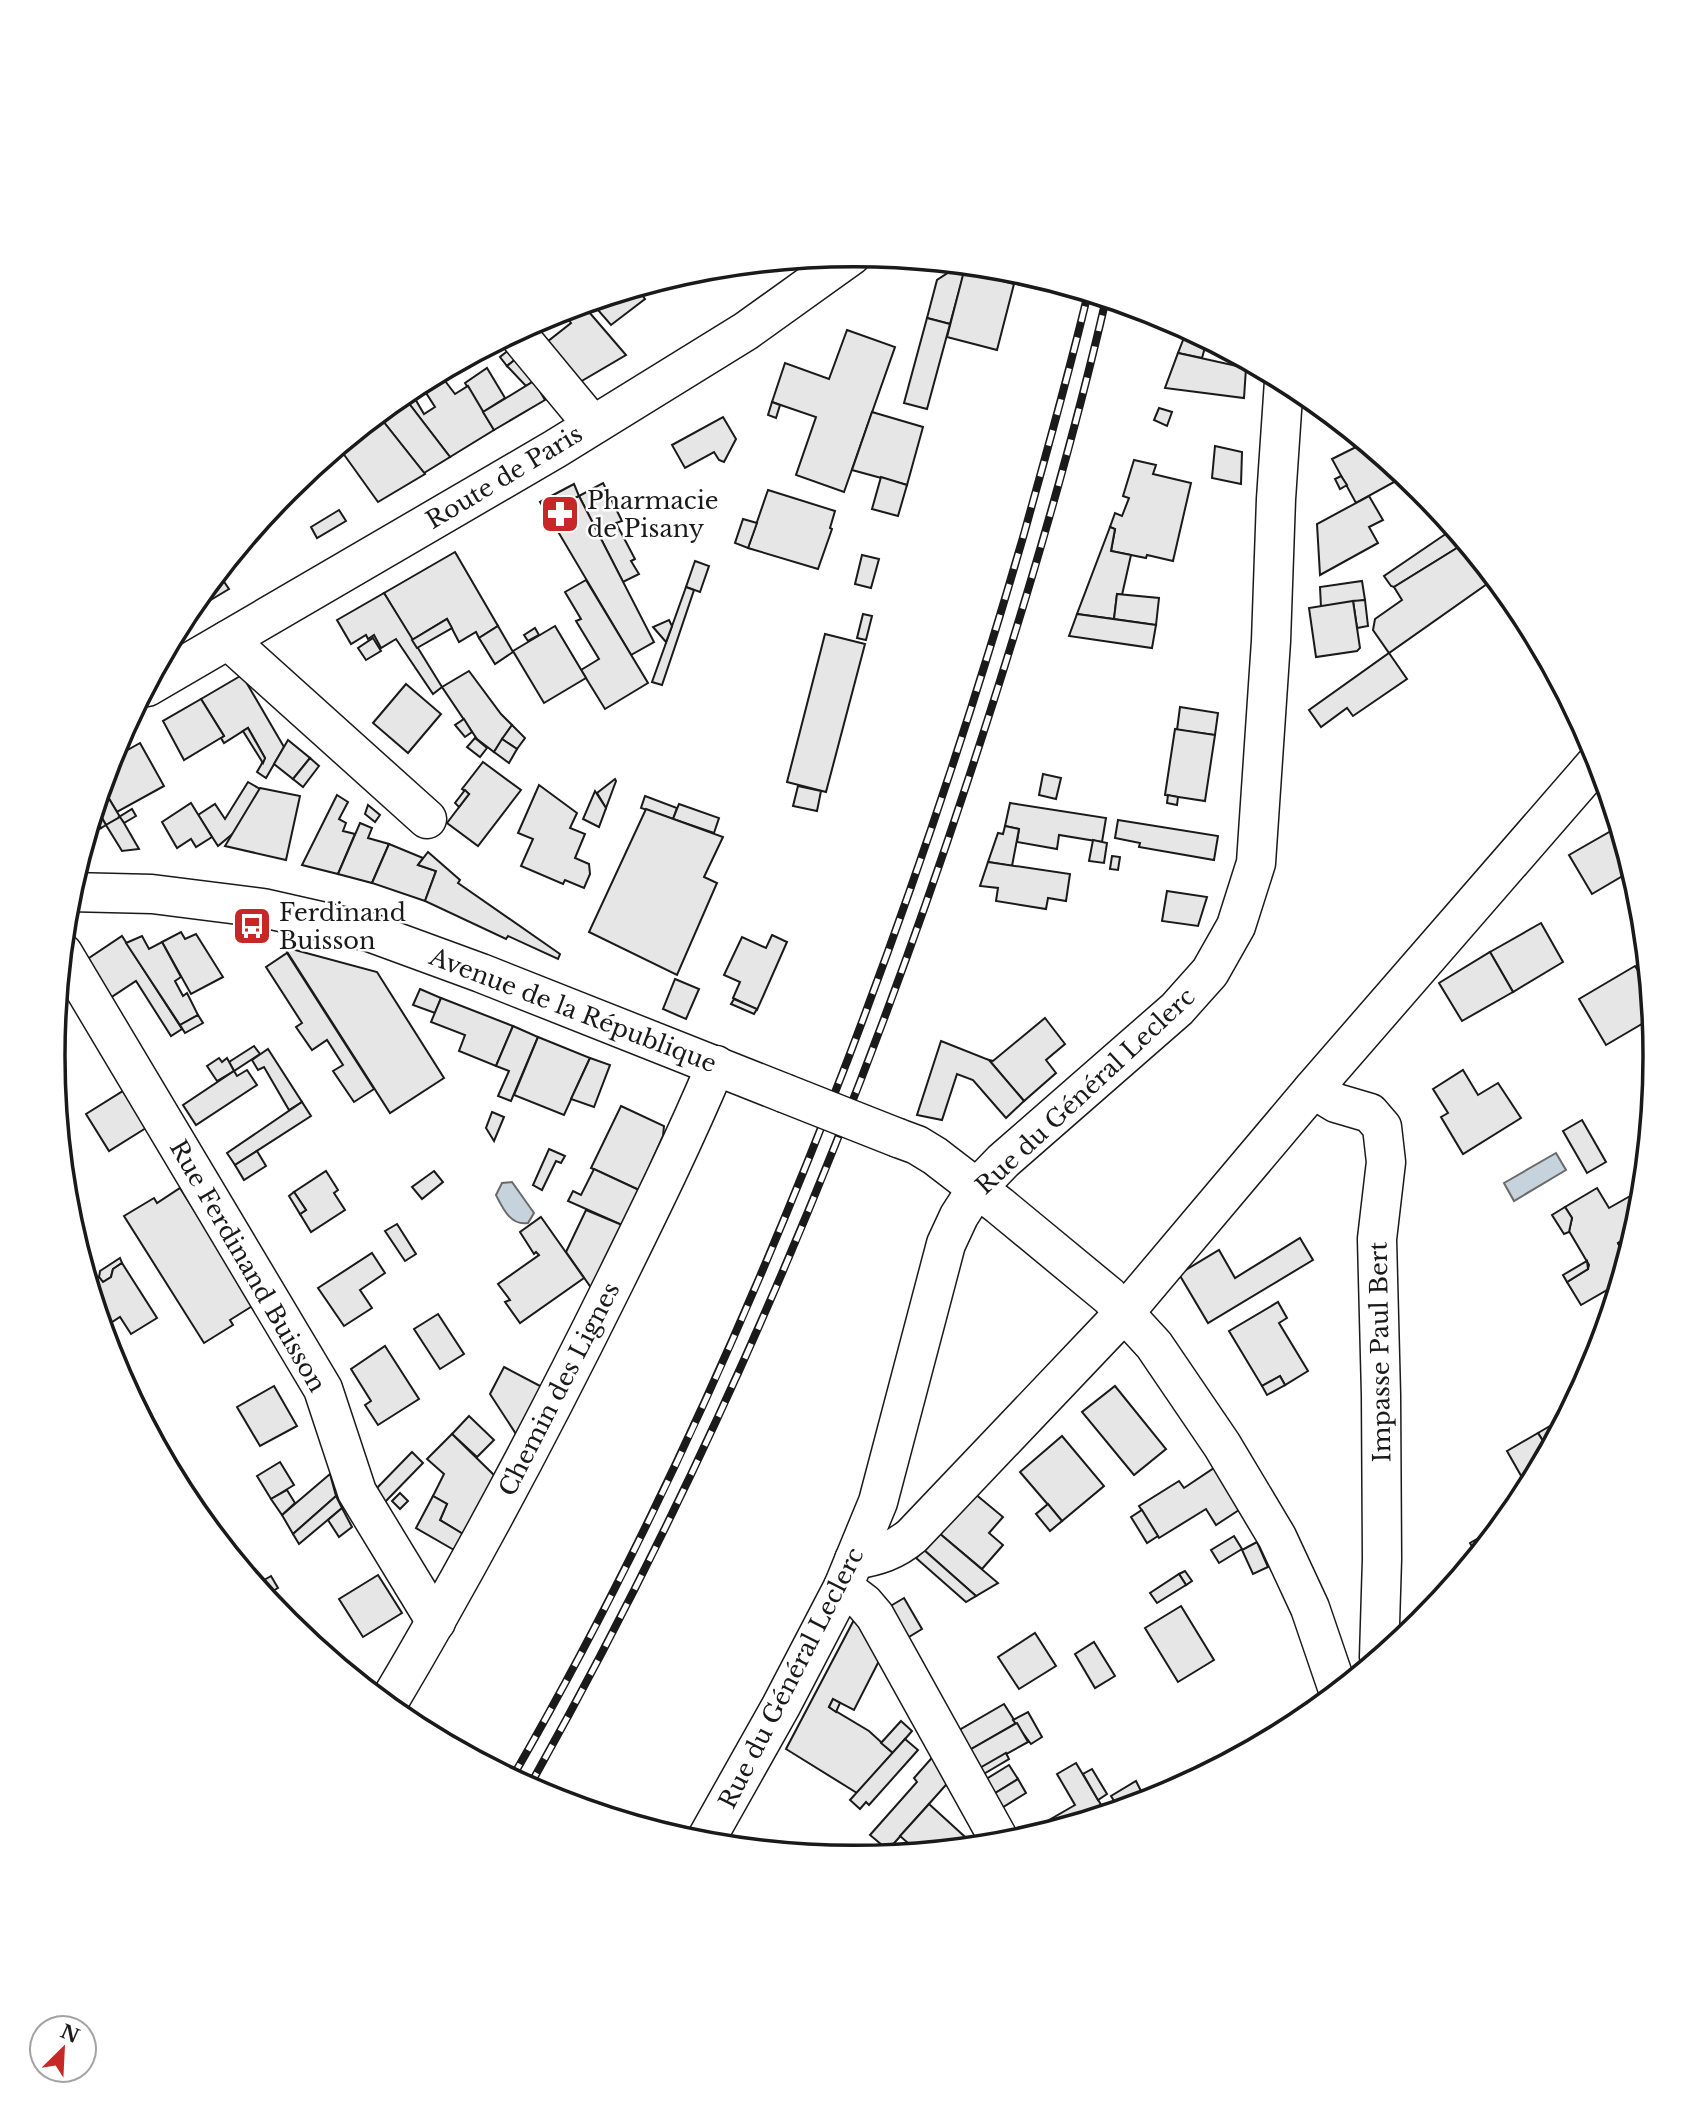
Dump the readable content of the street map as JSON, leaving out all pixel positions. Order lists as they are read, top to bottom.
{
  "streets": {
    "street": [
      "Route de Paris",
      "Avenue de la République",
      "Rue du Général Leclerc",
      "Rue Ferdinand Buisson",
      "Impasse Paul Bert",
      "Chemin des Lignes"
    ]
  },
  "crossings": [
    ["Avenue de la République", "Rue du Général Leclerc"],
    ["Avenue de la République", "Chemin des Lignes"],
    ["Rue Ferdinand Buisson", "Chemin des Lignes"]
  ],
  "places": {
    "pharmacy": ["Pharmacie de Pisany"],
    "bus stop": ["Ferdinand Buisson"]
  },
  "north": "top right"
}
